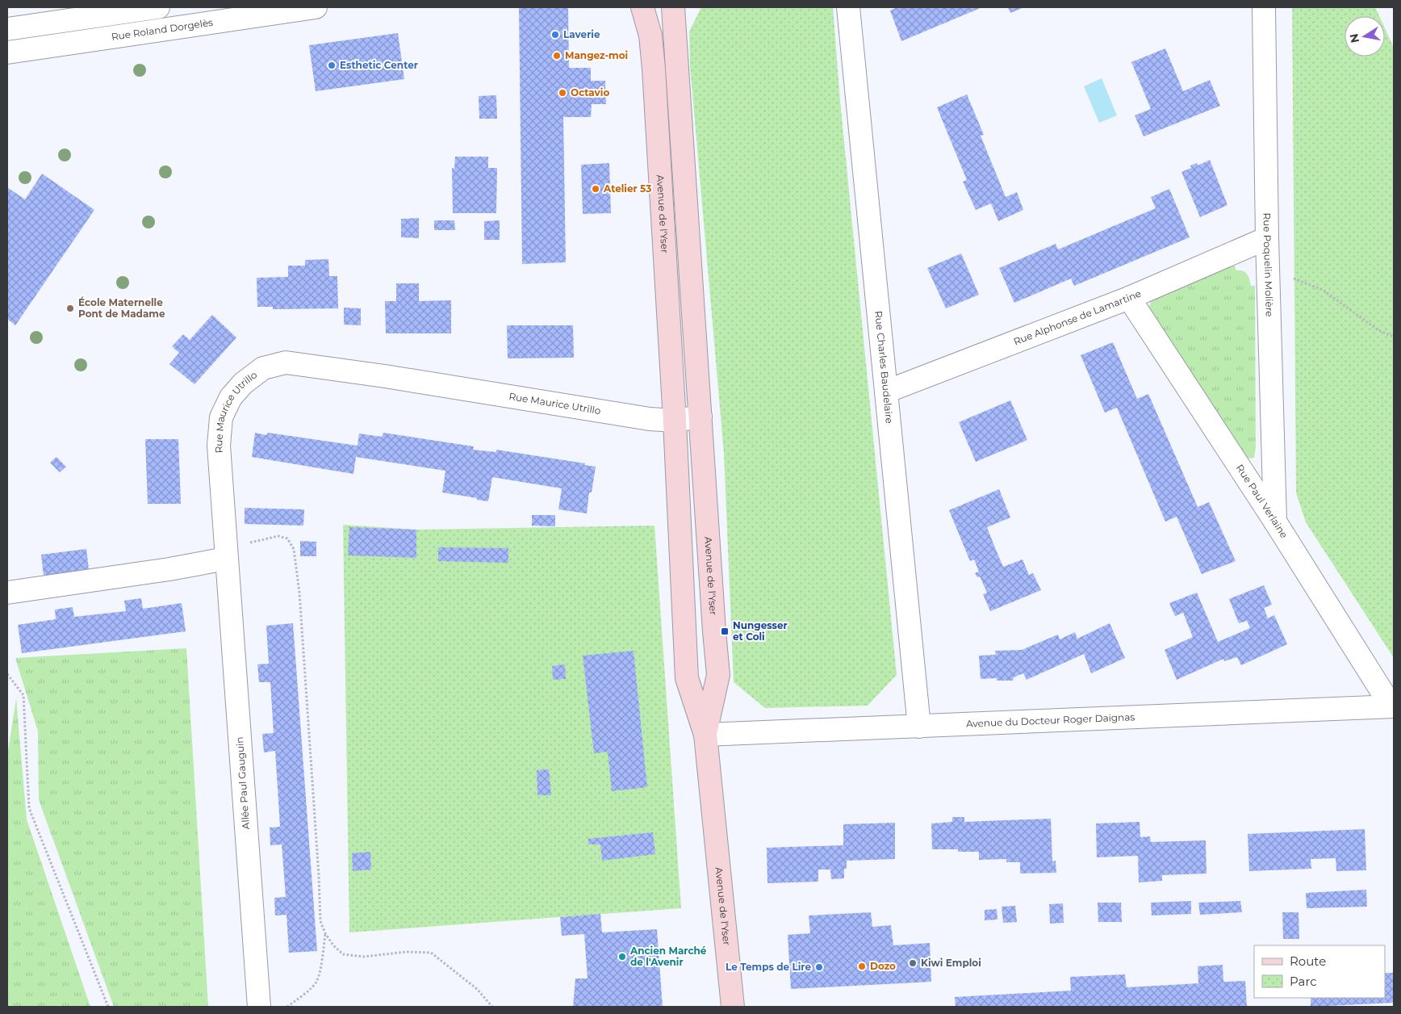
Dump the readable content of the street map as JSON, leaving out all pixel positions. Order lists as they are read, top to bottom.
{
  "streets": {
    "main road": ["Avenue de l'Yser"],
    "street": [
      "Rue Roland Dorgelès",
      "Rue Poquelin Molière",
      "Rue Alphonse de Lamartine",
      "Rue Charles Baudelaire",
      "Rue Maurice Utrillo",
      "Rue Paul Verlaine",
      "Avenue du Docteur Roger Daignas",
      "Allée Paul Gauguin"
    ]
  },
  "crossings": [
    ["Avenue de l'Yser", "Rue Maurice Utrillo"],
    ["Avenue de l'Yser", "Avenue du Docteur Roger Daignas"],
    ["Rue Poquelin Molière", "Rue Alphonse de Lamartine"],
    ["Rue Poquelin Molière", "Rue Paul Verlaine"],
    ["Rue Alphonse de Lamartine", "Rue Charles Baudelaire"],
    ["Rue Alphonse de Lamartine", "Rue Paul Verlaine"],
    ["Rue Charles Baudelaire", "Avenue du Docteur Roger Daignas"],
    ["Rue Maurice Utrillo", "Allée Paul Gauguin"],
    ["Rue Paul Verlaine", "Avenue du Docteur Roger Daignas"]
  ],
  "places": {
    "other": [
      "Laverie",
      "Mangez-moi",
      "Esthetic Center",
      "Octavio",
      "Atelier 53",
      "École Maternelle Pont de Madame",
      "Ancien Marché de l'Avenir",
      "Kiwi Emploi",
      "Dozo",
      "Le Temps de Lire"
    ],
    "transit": ["Nungesser et Coli"]
  },
  "legend": ["Route", "Parc"],
  "north": "left"
}
